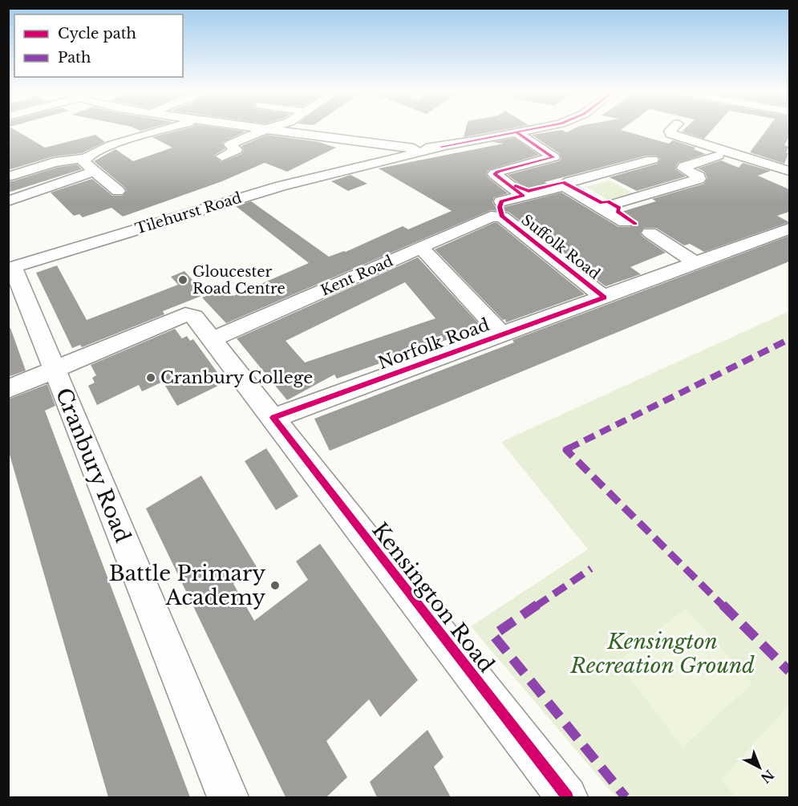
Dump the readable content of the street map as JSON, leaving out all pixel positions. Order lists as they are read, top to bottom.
{
  "streets": {
    "street": [
      "Tilehurst Road",
      "Suffolk Road",
      "Kent Road",
      "Norfolk Road",
      "Cranbury Road",
      "Kensington Road"
    ]
  },
  "crossings": [
    ["Tilehurst Road", "Cranbury Road"],
    ["Suffolk Road", "Kent Road"],
    ["Suffolk Road", "Norfolk Road"],
    ["Kent Road", "Kensington Road"],
    ["Norfolk Road", "Kensington Road"],
    ["Cranbury Road", "Kensington Road"]
  ],
  "parks": ["Kensington Recreation Ground"],
  "places": ["Gloucester Road Centre", "Cranbury College", "Battle Primary Academy"],
  "legend": ["Cycle path", "Path"],
  "north": "bottom right"
}
